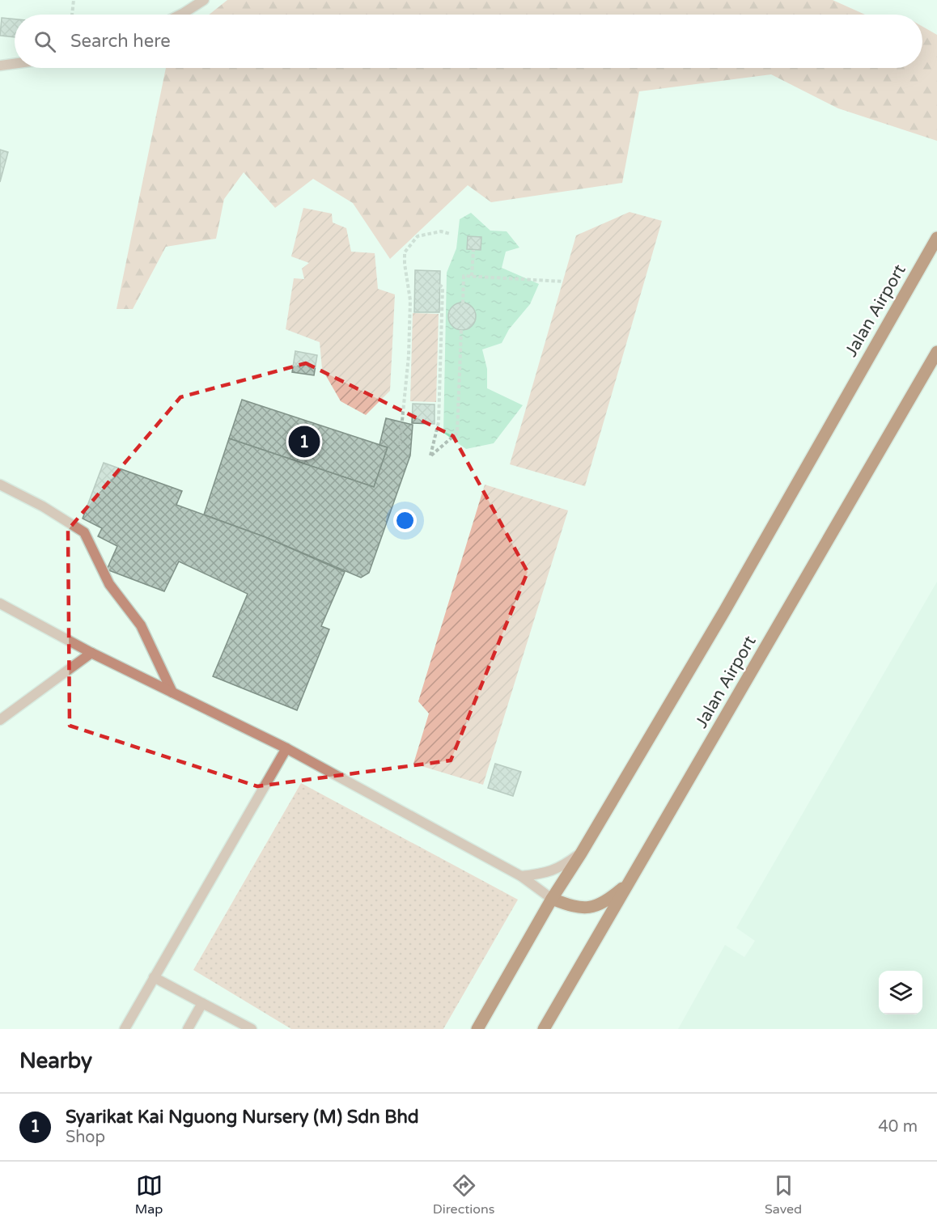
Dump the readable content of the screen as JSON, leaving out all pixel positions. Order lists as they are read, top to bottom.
{
  "streets": {
    "main road": ["Jalan Airport"]
  },
  "page": {
    "search": "Search here",
    "pins": "1",
    "heading": "Nearby",
    "list": [
      {
        "mark": "1",
        "name": "Syarikat Kai Nguong Nursery (M) Sdn Bhd",
        "note": "Shop",
        "value": "40 m"
      }
    ],
    "nav": ["Map", "Directions", "Saved"]
  }
}
